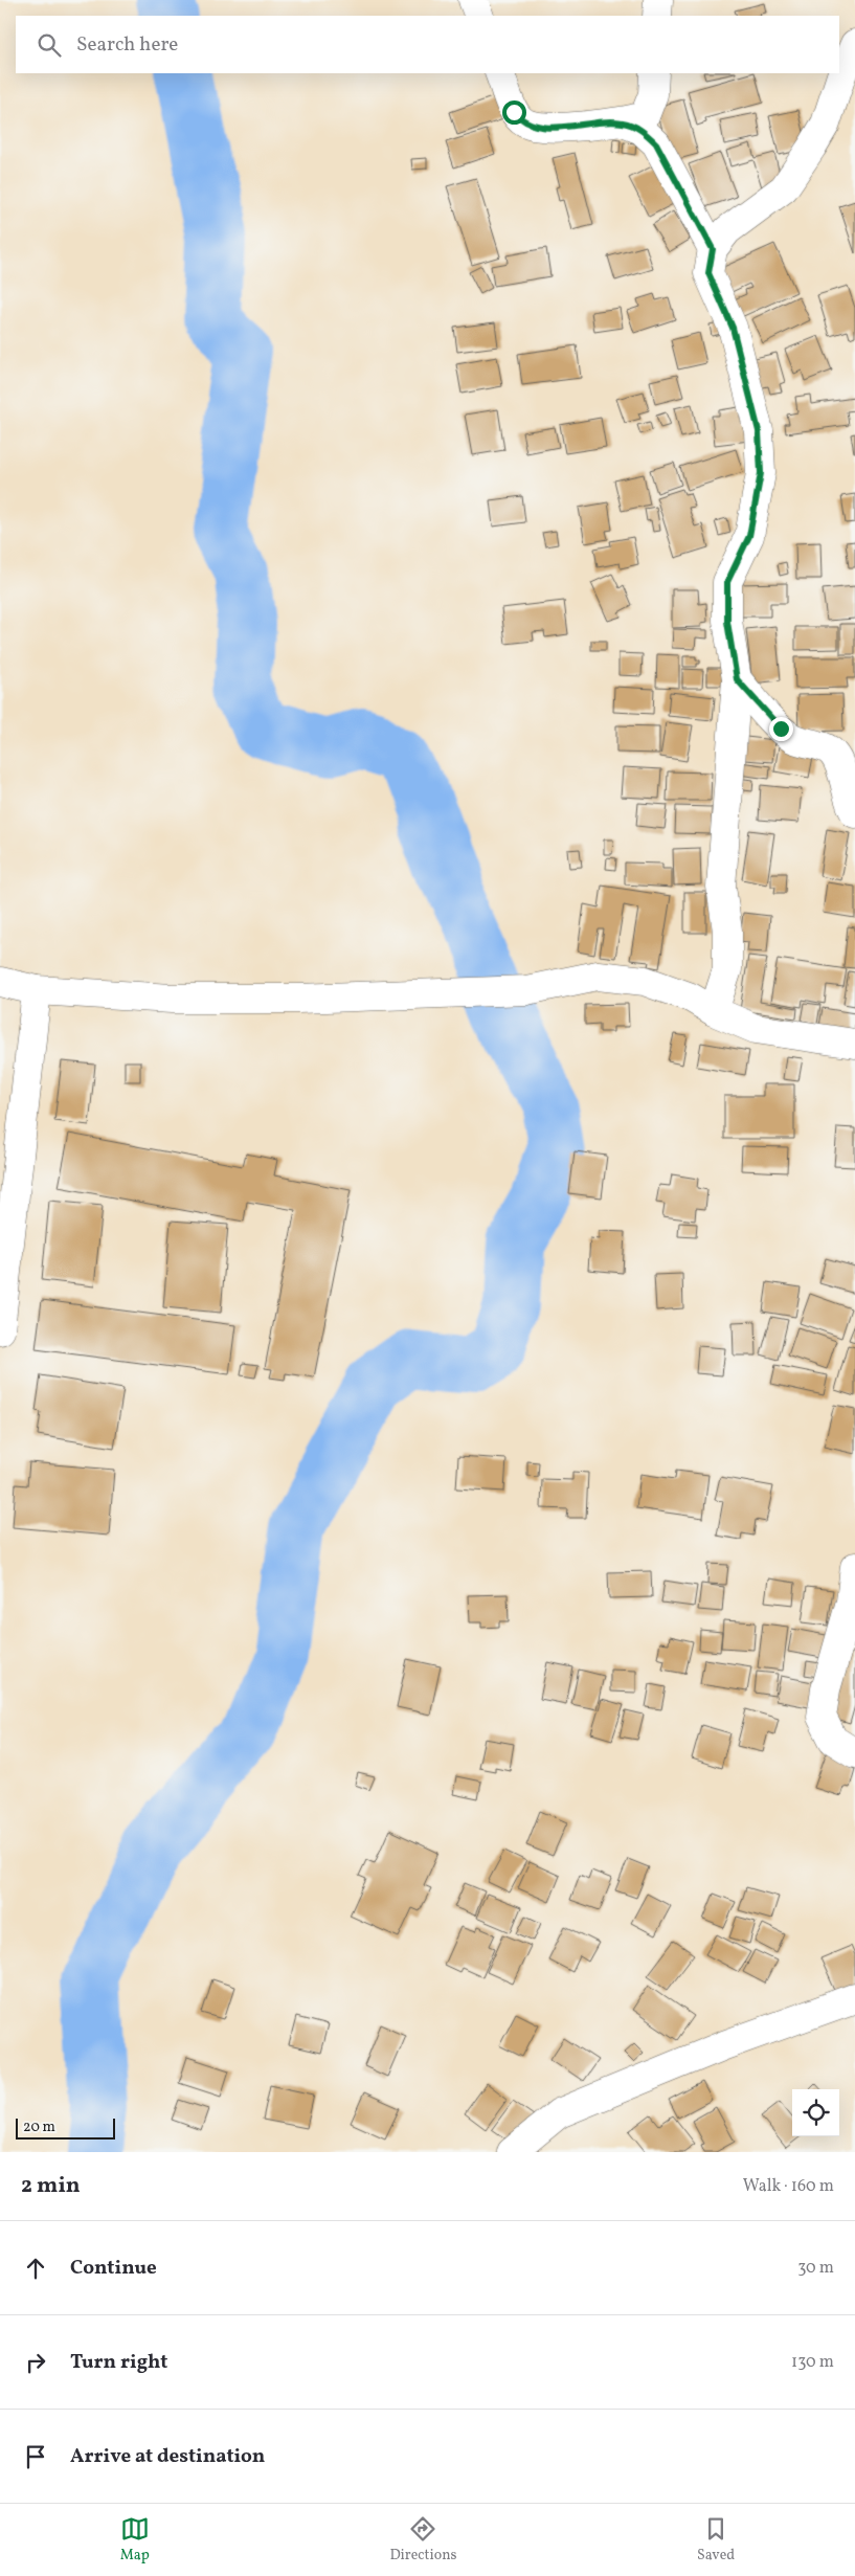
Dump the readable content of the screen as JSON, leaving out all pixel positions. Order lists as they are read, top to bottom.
{
  "scale_bar": "20 m",
  "page": {
    "search": "Search here",
    "scale": "20 m",
    "heading": ["2 min", "Walk · 160 m"],
    "list": [
      ["Continue", "30 m"],
      ["Turn right", "130 m"],
      "Arrive at destination"
    ],
    "nav": ["Map", "Directions", "Saved"]
  }
}
